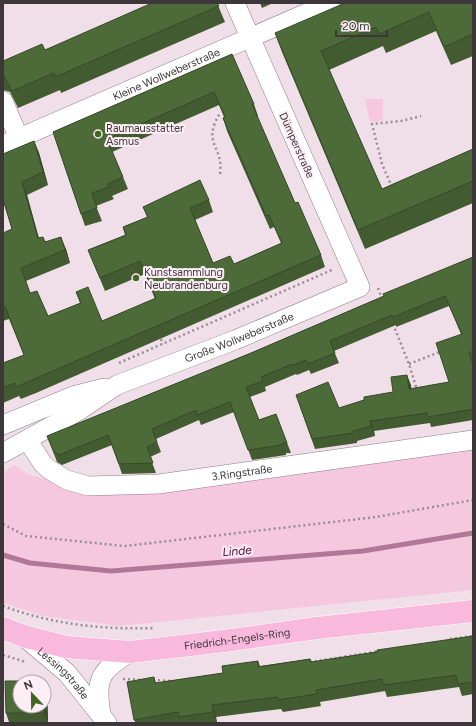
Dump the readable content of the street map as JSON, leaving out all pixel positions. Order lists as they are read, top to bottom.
{
  "streets": {
    "main road": ["Friedrich-Engels-Ring"],
    "street": [
      "Kleine Wollweberstraße",
      "Dümperstraße",
      "Große Wollweberstraße",
      "3.Ringstraße",
      "Lessingstraße"
    ]
  },
  "crossings": [
    ["Kleine Wollweberstraße", "Dümperstraße"],
    ["Dümperstraße", "Große Wollweberstraße"],
    ["Große Wollweberstraße", "3.Ringstraße"],
    ["Friedrich-Engels-Ring", "Lessingstraße"]
  ],
  "water": ["Linde"],
  "places": ["Raumausstatter Asmus", "Kunstsammlung Neubrandenburg"],
  "scale_bar": "20 m",
  "north": "top"
}
